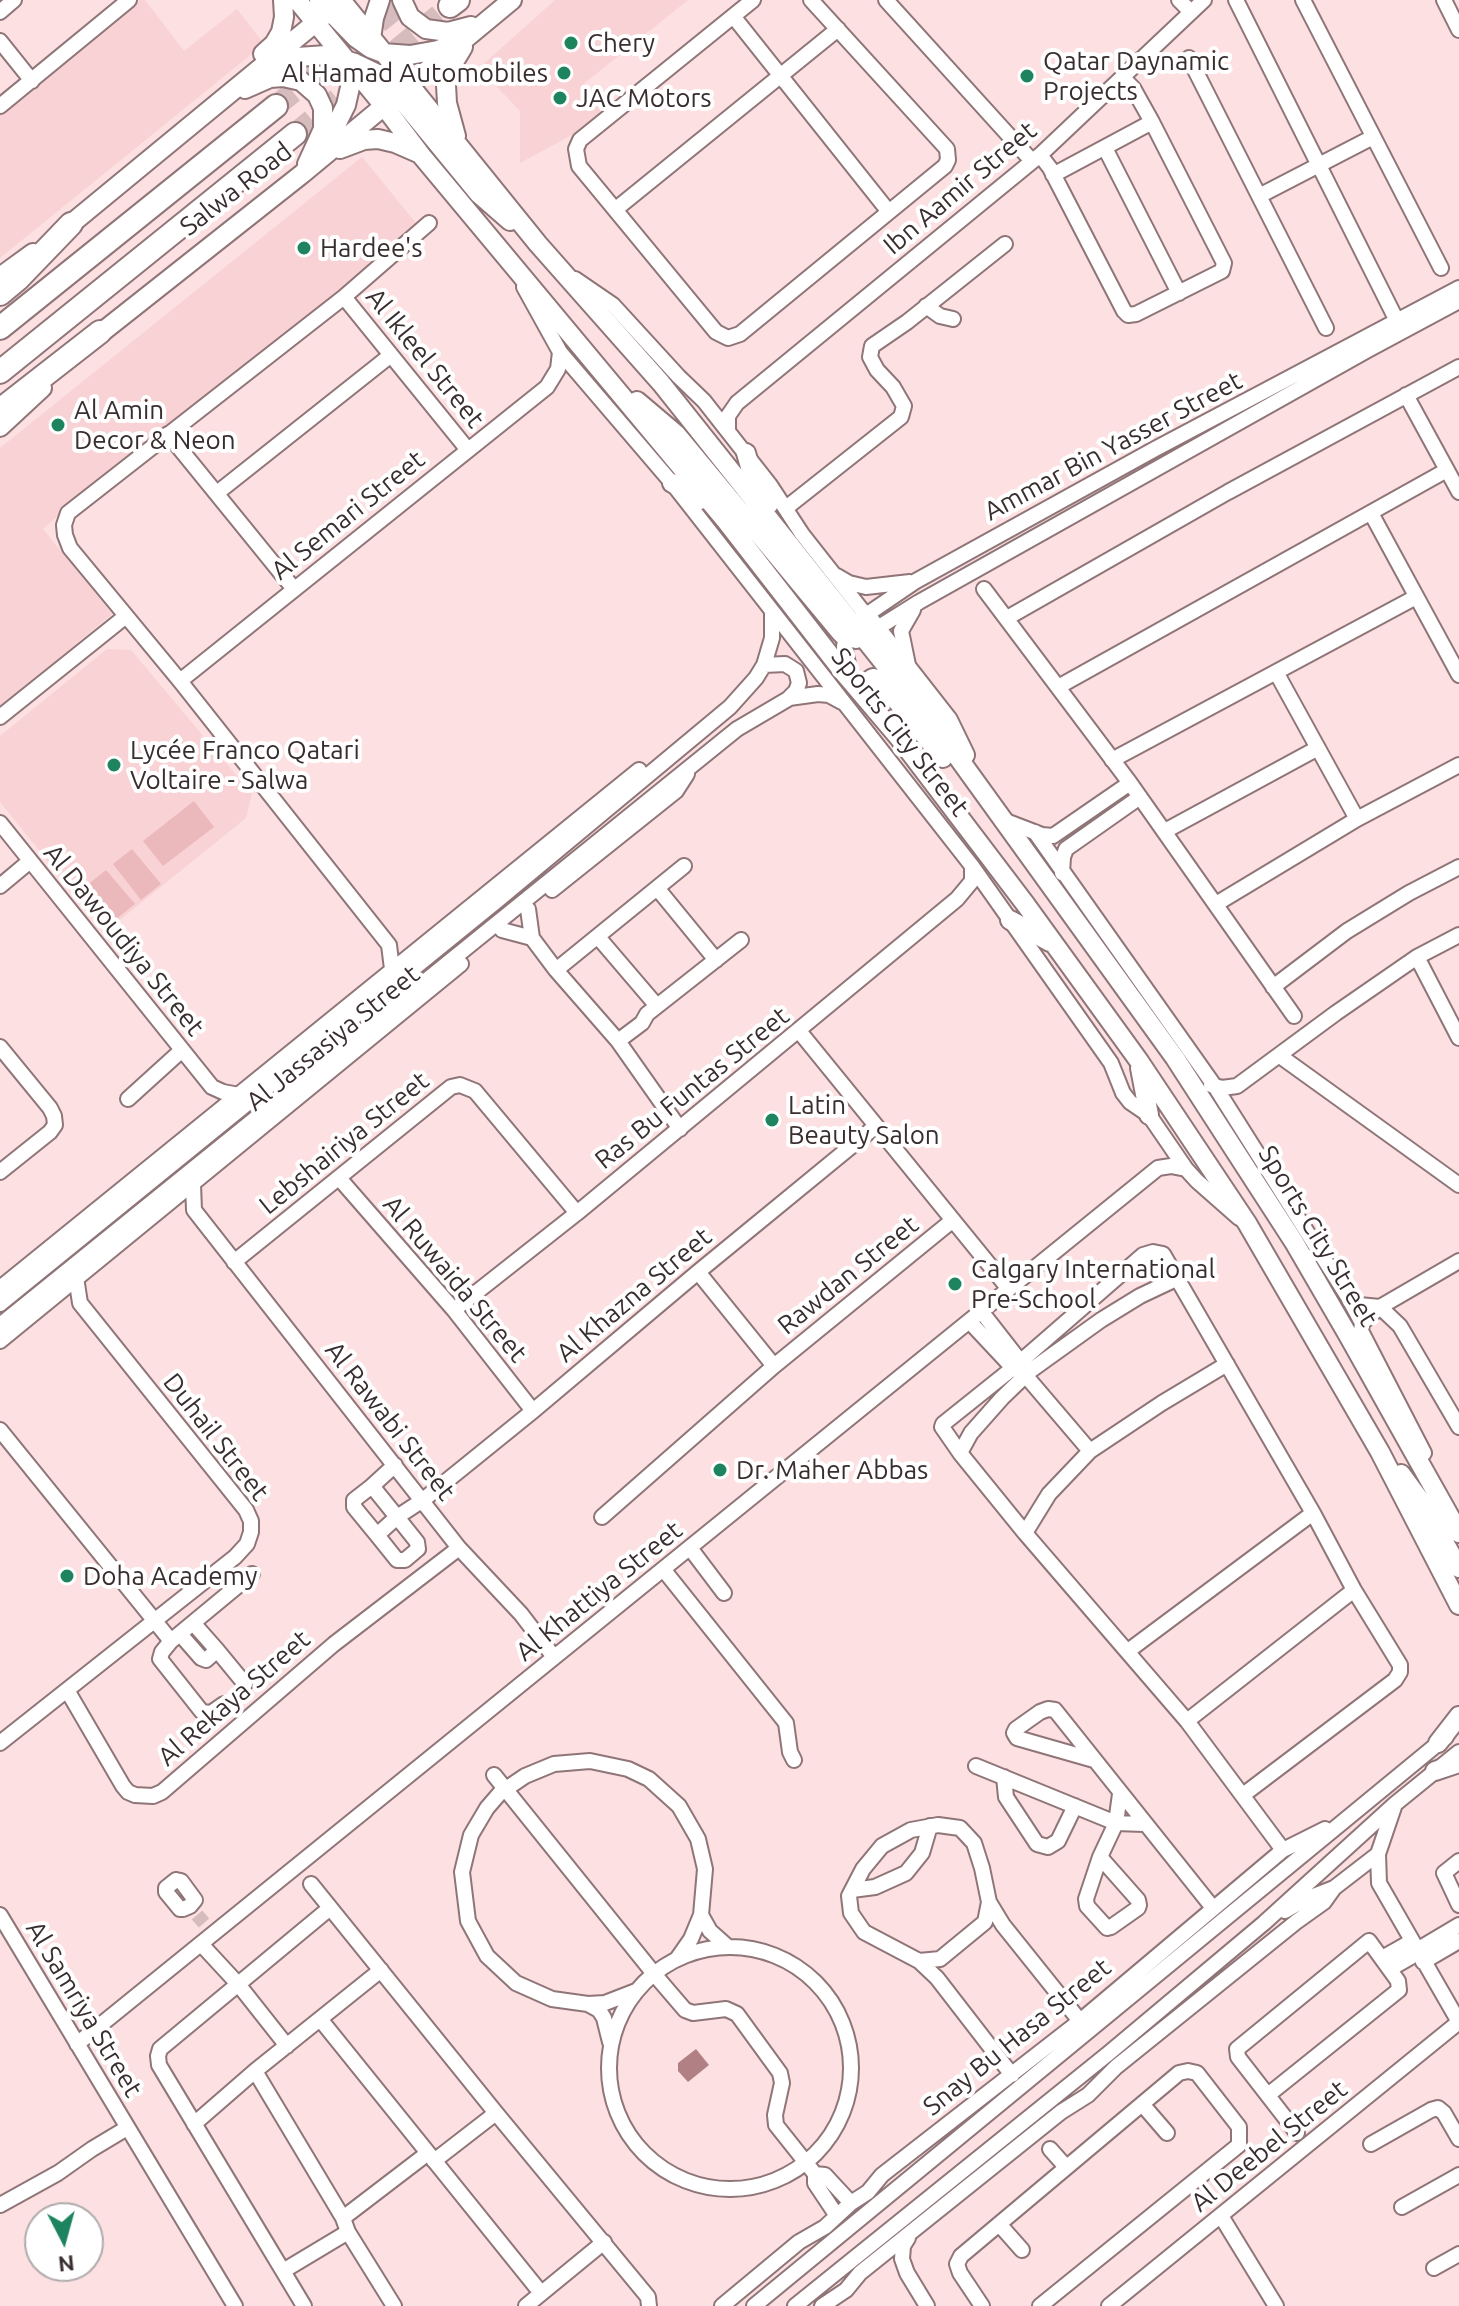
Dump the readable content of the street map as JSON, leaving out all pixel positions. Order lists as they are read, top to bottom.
{
  "streets": {
    "highway": ["Salwa Road"],
    "main road": ["Sports City Street"],
    "street": [
      "Ibn Aamir Street",
      "Al Ikleel Street",
      "Ammar Bin Yasser Street",
      "Al Semari Street",
      "Al Dawoudiya Street",
      "Al Jassasiya Street",
      "Ras Bu Funtas Street",
      "Lebshairiya Street",
      "Rawdan Street",
      "Al Ruwaida Street",
      "Al Khazna Street",
      "Al Rawabi Street",
      "Duhail Street",
      "Al Khattiya Street",
      "Al Rekaya Street",
      "Al Samriya Street",
      "Snay Bu Hasa Street",
      "Al Deebel Street"
    ]
  },
  "crossings": [
    ["Salwa Road", "Sports City Street"],
    ["Al Ikleel Street", "Al Semari Street"],
    ["Ammar Bin Yasser Street", "Sports City Street"],
    ["Sports City Street", "Ras Bu Funtas Street"],
    ["Sports City Street", "Al Khattiya Street"],
    ["Al Dawoudiya Street", "Al Jassasiya Street"],
    ["Al Jassasiya Street", "Duhail Street"],
    ["Ras Bu Funtas Street", "Lebshairiya Street"],
    ["Ras Bu Funtas Street", "Al Ruwaida Street"],
    ["Lebshairiya Street", "Al Ruwaida Street"],
    ["Lebshairiya Street", "Al Rawabi Street"],
    ["Rawdan Street", "Al Khazna Street"],
    ["Al Ruwaida Street", "Al Khazna Street"],
    ["Al Khazna Street", "Al Rawabi Street"],
    ["Al Rawabi Street", "Al Khattiya Street"],
    ["Al Rawabi Street", "Al Rekaya Street"],
    ["Duhail Street", "Al Rekaya Street"],
    ["Al Khattiya Street", "Al Samriya Street"]
  ],
  "places": [
    "Chery",
    "Al Hamad Automobiles",
    "Qatar Daynamic Projects",
    "JAC Motors",
    "Hardee's",
    "Al Amin Decor & Neon",
    "Lycée Franco Qatari Voltaire - Salwa",
    "Latin Beauty Salon",
    "Calgary International Pre-School",
    "Dr. Maher Abbas",
    "Doha Academy"
  ],
  "north": "bottom"
}
